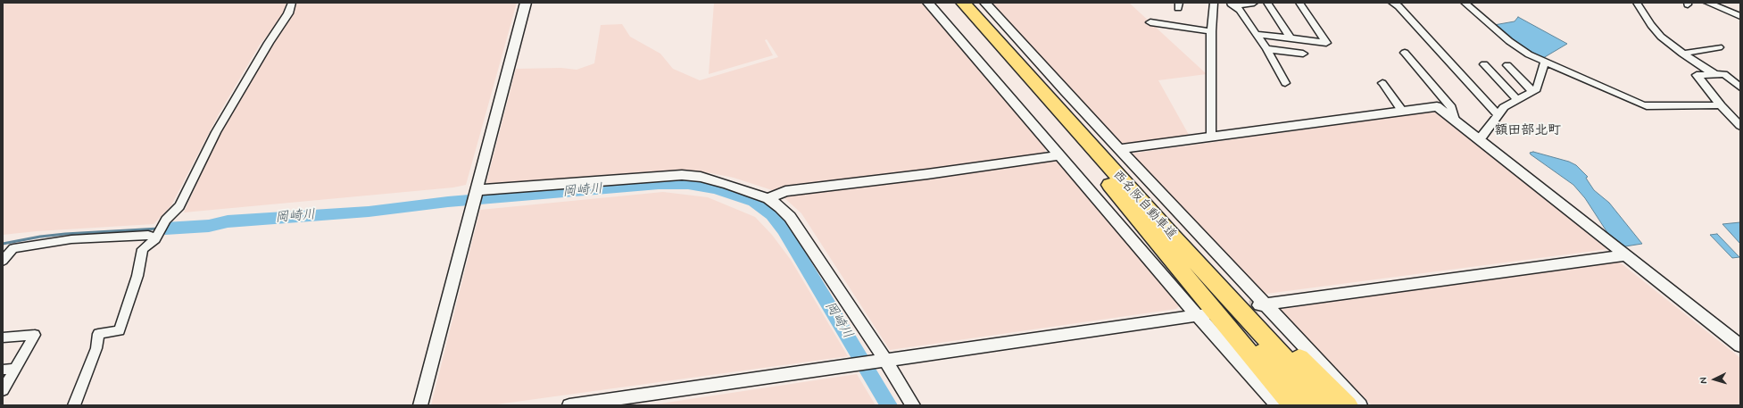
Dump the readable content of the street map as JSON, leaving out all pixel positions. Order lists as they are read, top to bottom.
{
  "streets": {
    "highway": ["西名阪自動車道"]
  },
  "districts": ["額田部北町"],
  "water": ["岡崎川"],
  "north": "left"
}
